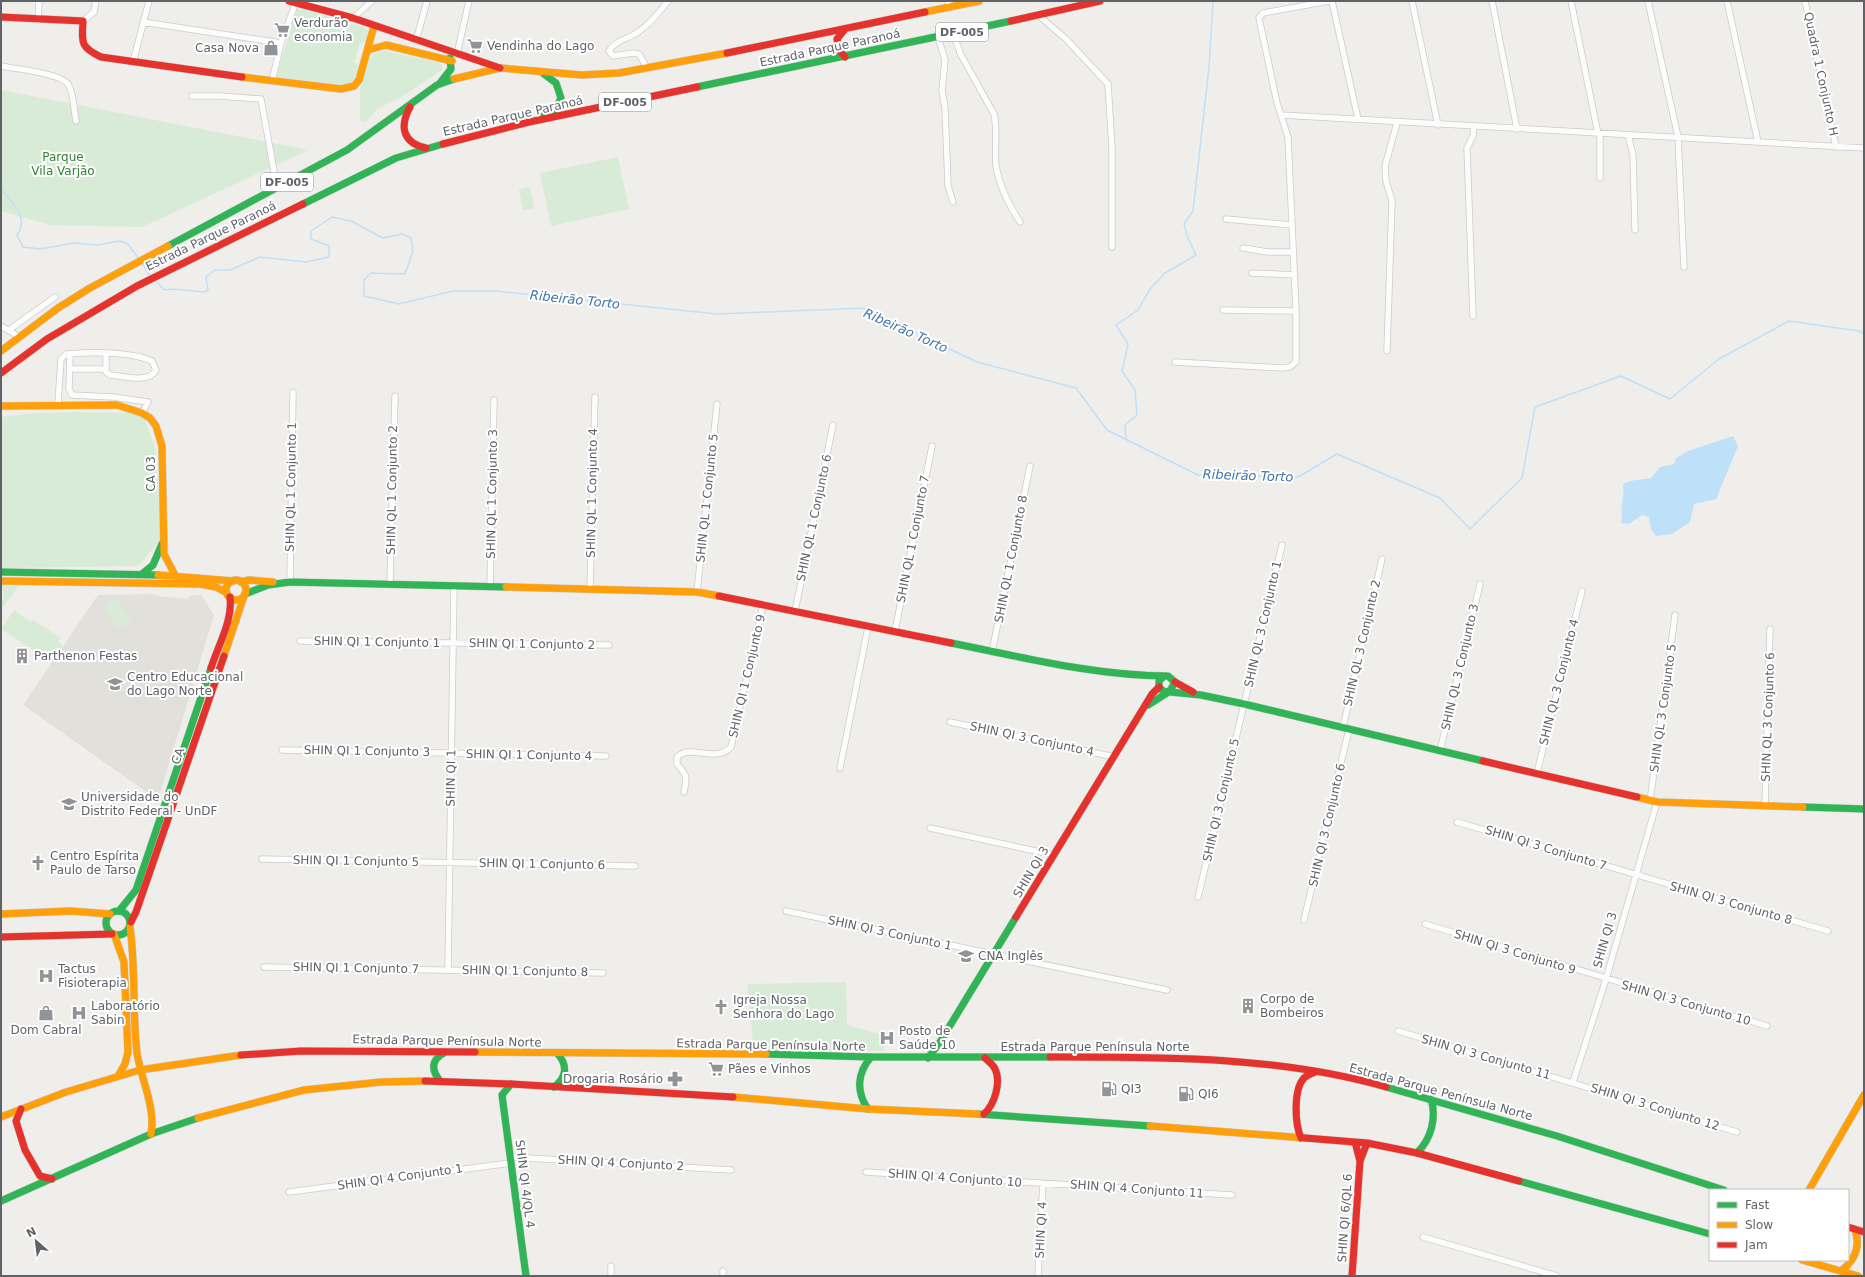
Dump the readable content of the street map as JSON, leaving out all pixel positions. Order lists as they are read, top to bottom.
{
  "streets": {
    "main road": [
      "DF-005",
      "Estrada Parque Paranoá",
      "CA 03",
      "CA",
      "SHIN QI 3",
      "Estrada Parque Península Norte",
      "SHIN QI 4/QL 4",
      "SHIN QI 6/QL 6"
    ],
    "street": [
      "Quadra 1 Conjunto H",
      "SHIN QL 1 Conjunto 1",
      "SHIN QL 1 Conjunto 2",
      "SHIN QL 1 Conjunto 4",
      "SHIN QL 1 Conjunto 3",
      "SHIN QL 1 Conjunto 5",
      "SHIN QL 1 Conjunto 6",
      "SHIN QL 1 Conjunto 7",
      "SHIN QL 1 Conjunto 8",
      "SHIN QL 3 Conjunto 1",
      "SHIN QI 1 Conjunto 1",
      "SHIN QL 3 Conjunto 2",
      "SHIN QI 1 Conjunto 2",
      "SHIN QL 3 Conjunto 3",
      "SHIN QI 1 Conjunto 9",
      "SHIN QL 3 Conjunto 4",
      "SHIN QL 3 Conjunto 5",
      "SHIN QL 3 Conjunto 6",
      "SHIN QI 3 Conjunto 4",
      "SHIN QI 1 Conjunto 3",
      "SHIN QI 1 Conjunto 4",
      "SHIN QI 1",
      "SHIN QI 3 Conjunto 5",
      "SHIN QI 3 Conjunto 6",
      "SHIN QI 3 Conjunto 7",
      "SHIN QI 1 Conjunto 5",
      "SHIN QI 1 Conjunto 6",
      "SHIN QI 3 Conjunto 8",
      "SHIN QI 3 Conjunto 1",
      "SHIN QI 3 Conjunto 9",
      "SHIN QI 1 Conjunto 7",
      "SHIN QI 1 Conjunto 8",
      "SHIN QI 3 Conjunto 10",
      "SHIN QI 3 Conjunto 11",
      "SHIN QI 3 Conjunto 12",
      "SHIN QI 4 Conjunto 2",
      "SHIN QI 4 Conjunto 1",
      "SHIN QI 4 Conjunto 10",
      "SHIN QI 4 Conjunto 11",
      "SHIN QI 4"
    ]
  },
  "crossings": [
    ["SHIN QL 3 Conjunto 1", "SHIN QI 3 Conjunto 5"],
    ["SHIN QI 1 Conjunto 1", "SHIN QI 1 Conjunto 2"],
    ["SHIN QI 1 Conjunto 1", "SHIN QI 1"],
    ["SHIN QL 3 Conjunto 2", "SHIN QI 3 Conjunto 6"],
    ["SHIN QI 1 Conjunto 2", "SHIN QI 1"],
    ["SHIN QL 3 Conjunto 5", "SHIN QI 3"],
    ["SHIN QI 3 Conjunto 4", "SHIN QI 3"],
    ["SHIN QI 1 Conjunto 3", "SHIN QI 1 Conjunto 4"],
    ["SHIN QI 1 Conjunto 3", "SHIN QI 1"],
    ["SHIN QI 1 Conjunto 4", "SHIN QI 1"],
    ["SHIN QI 1", "SHIN QI 1 Conjunto 5"],
    ["SHIN QI 1", "SHIN QI 1 Conjunto 6"],
    ["SHIN QI 1", "SHIN QI 1 Conjunto 7"],
    ["SHIN QI 1", "SHIN QI 1 Conjunto 8"],
    ["SHIN QI 3 Conjunto 7", "SHIN QI 3"],
    ["SHIN QI 3 Conjunto 7", "SHIN QI 3 Conjunto 8"],
    ["SHIN QI 1 Conjunto 5", "SHIN QI 1 Conjunto 6"],
    ["SHIN QI 3", "SHIN QI 3 Conjunto 8"],
    ["SHIN QI 3", "SHIN QI 3 Conjunto 1"],
    ["SHIN QI 3", "SHIN QI 3 Conjunto 9"],
    ["SHIN QI 3", "SHIN QI 3 Conjunto 10"],
    ["SHIN QI 3", "Estrada Parque Península Norte"],
    ["SHIN QI 3", "SHIN QI 3 Conjunto 11"],
    ["SHIN QI 3", "SHIN QI 3 Conjunto 12"],
    ["SHIN QI 3 Conjunto 9", "SHIN QI 3 Conjunto 10"],
    ["SHIN QI 1 Conjunto 7", "SHIN QI 1 Conjunto 8"],
    ["SHIN QI 3 Conjunto 11", "SHIN QI 3 Conjunto 12"],
    ["SHIN QI 4 Conjunto 2", "SHIN QI 4 Conjunto 1"],
    ["SHIN QI 4 Conjunto 2", "SHIN QI 4/QL 4"],
    ["SHIN QI 4 Conjunto 1", "SHIN QI 4/QL 4"],
    ["SHIN QI 4 Conjunto 10", "SHIN QI 4 Conjunto 11"],
    ["SHIN QI 4 Conjunto 10", "SHIN QI 4"],
    ["SHIN QI 4 Conjunto 11", "SHIN QI 4"]
  ],
  "water": ["Ribeirão Torto"],
  "parks": ["Parque Vila Varjão"],
  "places": {
    "supermarket": ["Verdurão economia", "Vendinha do Lago", "Pães e Vinhos"],
    "shop": ["Casa Nova", "Dom Cabral"],
    "building": ["Parthenon Festas", "Corpo de Bombeiros"],
    "school or university": ["Centro Educacional do Lago Norte", "Universidade do Distrito Federal - UnDF", "CNA Inglês"],
    "church": ["Centro Espírita Paulo de Tarso", "Igreja Nossa Senhora do Lago"],
    "hospital": ["Tactus Fisioterapia", "Laboratório Sabin", "Posto de Saúde 10"],
    "pharmacy": ["Drogaria Rosário"],
    "fuel station": ["QI3", "QI6"]
  },
  "legend": ["Fast", "Slow", "Jam"],
  "north": "top left"
}
